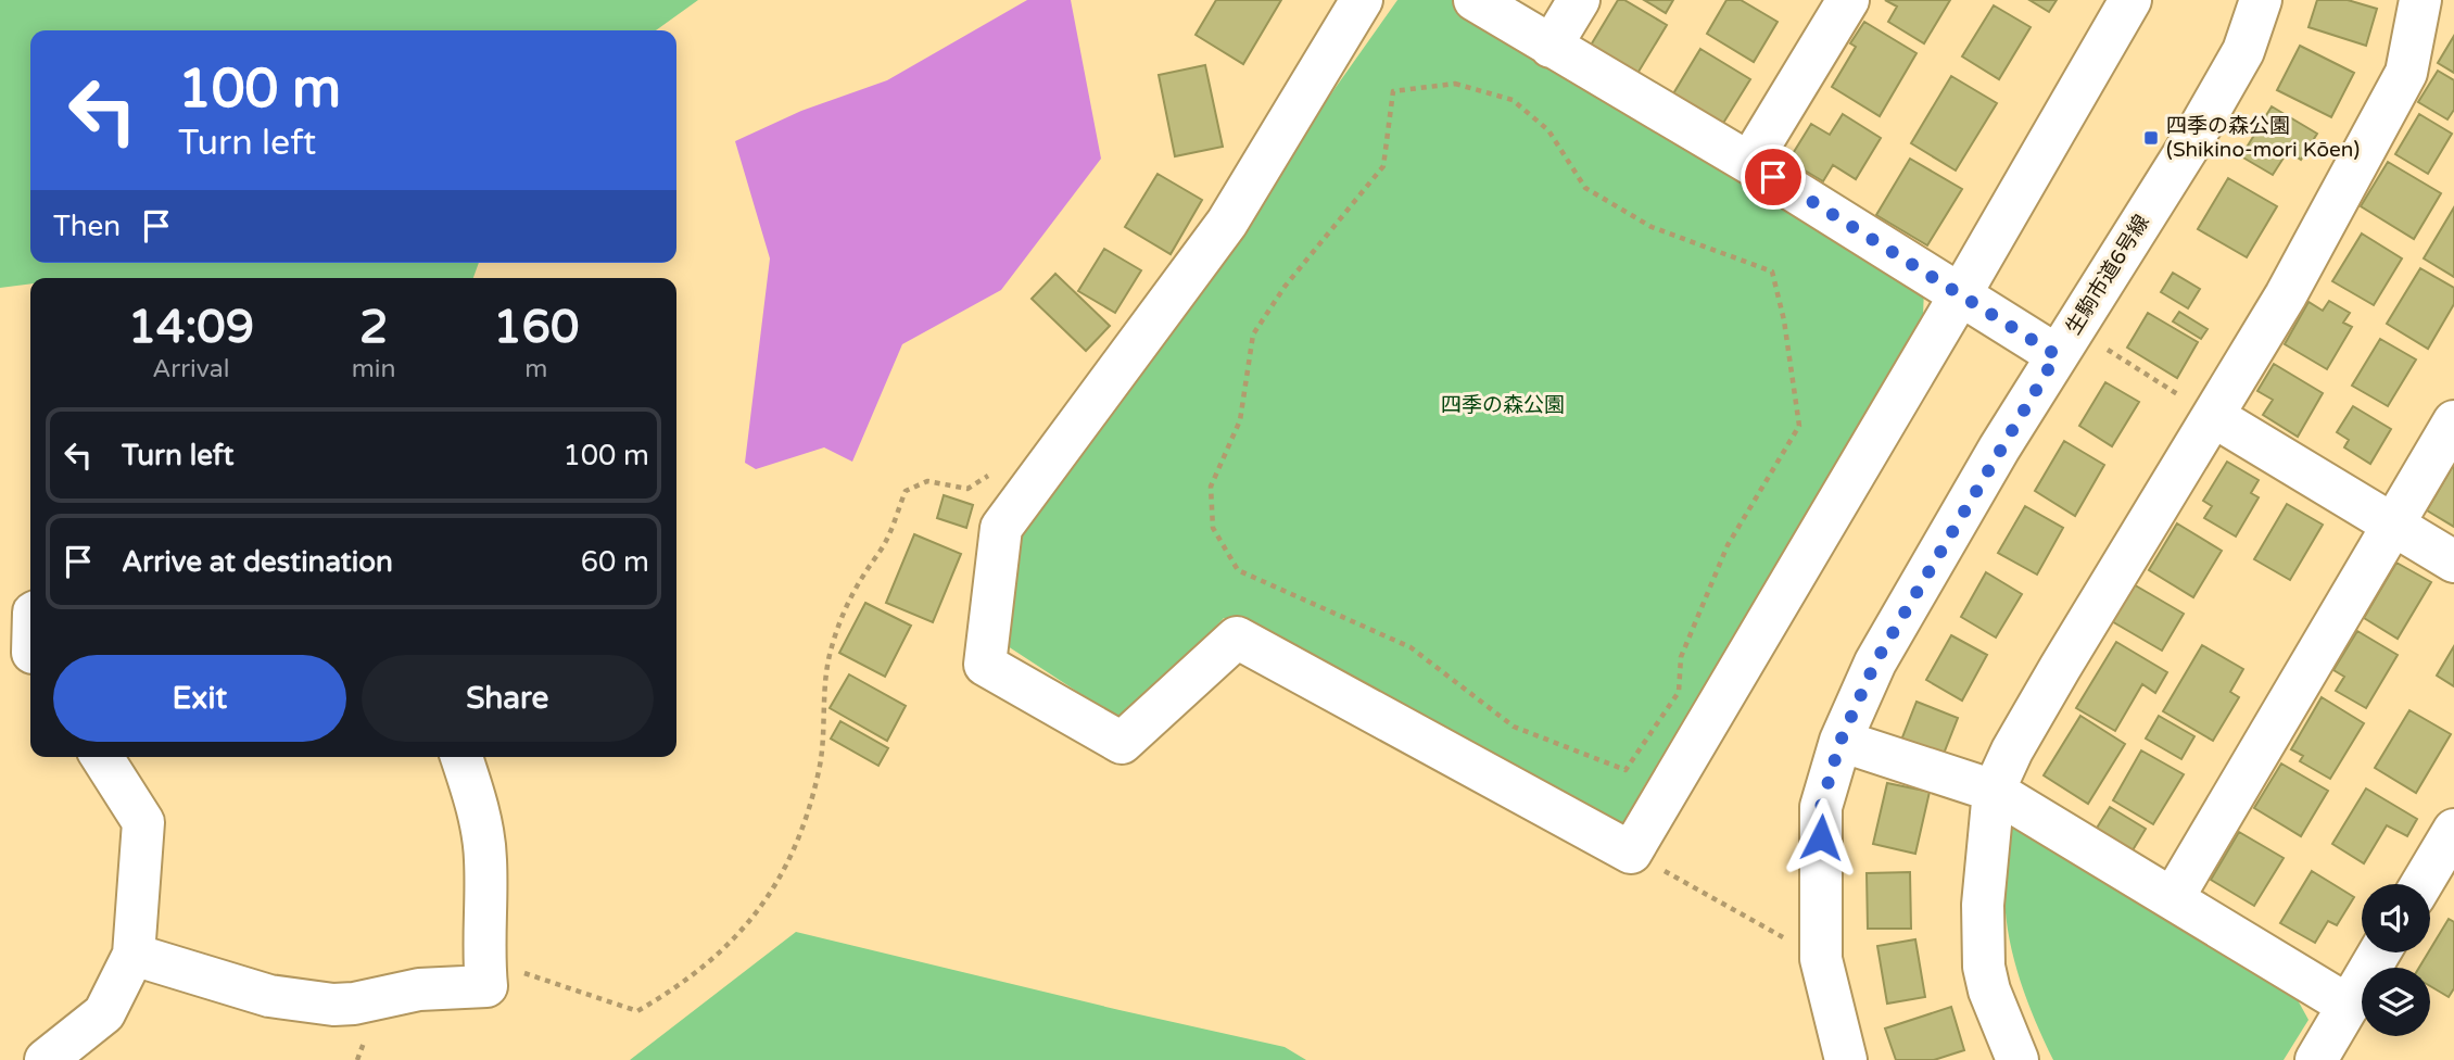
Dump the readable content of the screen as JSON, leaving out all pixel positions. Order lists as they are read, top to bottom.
{
  "streets": {
    "street": ["生駒市道6号線"]
  },
  "parks": ["四季の森公園"],
  "places": {
    "transit": ["四季の森公園 (Shikino-mori Kōen)"]
  },
  "page": {
    "turn": ["100 m", "Turn left"],
    "then": "Then",
    "eta": [
      "14:09",
      "Arrival",
      "2",
      "min",
      "160",
      "m"
    ],
    "list": [
      {
        "name": "Turn left",
        "value": "100 m"
      },
      {
        "name": "Arrive at destination",
        "value": "60 m"
      }
    ],
    "buttons": ["Exit", "Share"]
  }
}
